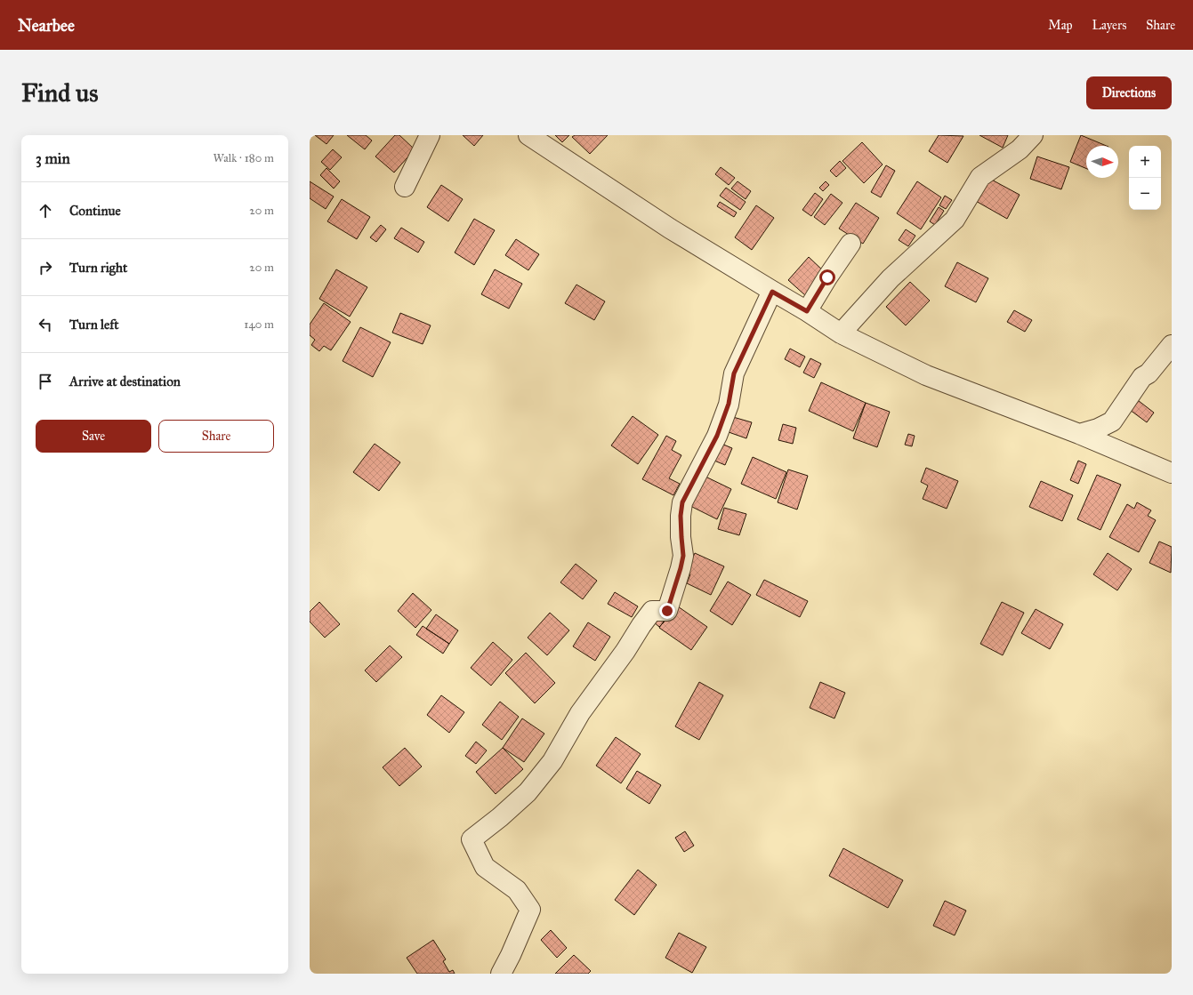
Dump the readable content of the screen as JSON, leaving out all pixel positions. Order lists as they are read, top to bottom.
{
  "north": "right",
  "page": {
    "header": "Nearbee",
    "nav": ["Map", "Layers", "Share"],
    "buttons": [
      "Directions",
      ["Save", "Share"]
    ],
    "title": "Find us",
    "heading": ["3 min", "Walk · 180 m"],
    "map_buttons": ["+", "−"],
    "list": [
      ["Continue", "20 m"],
      ["Turn right", "20 m"],
      ["Turn left", "140 m"],
      "Arrive at destination"
    ]
  }
}
